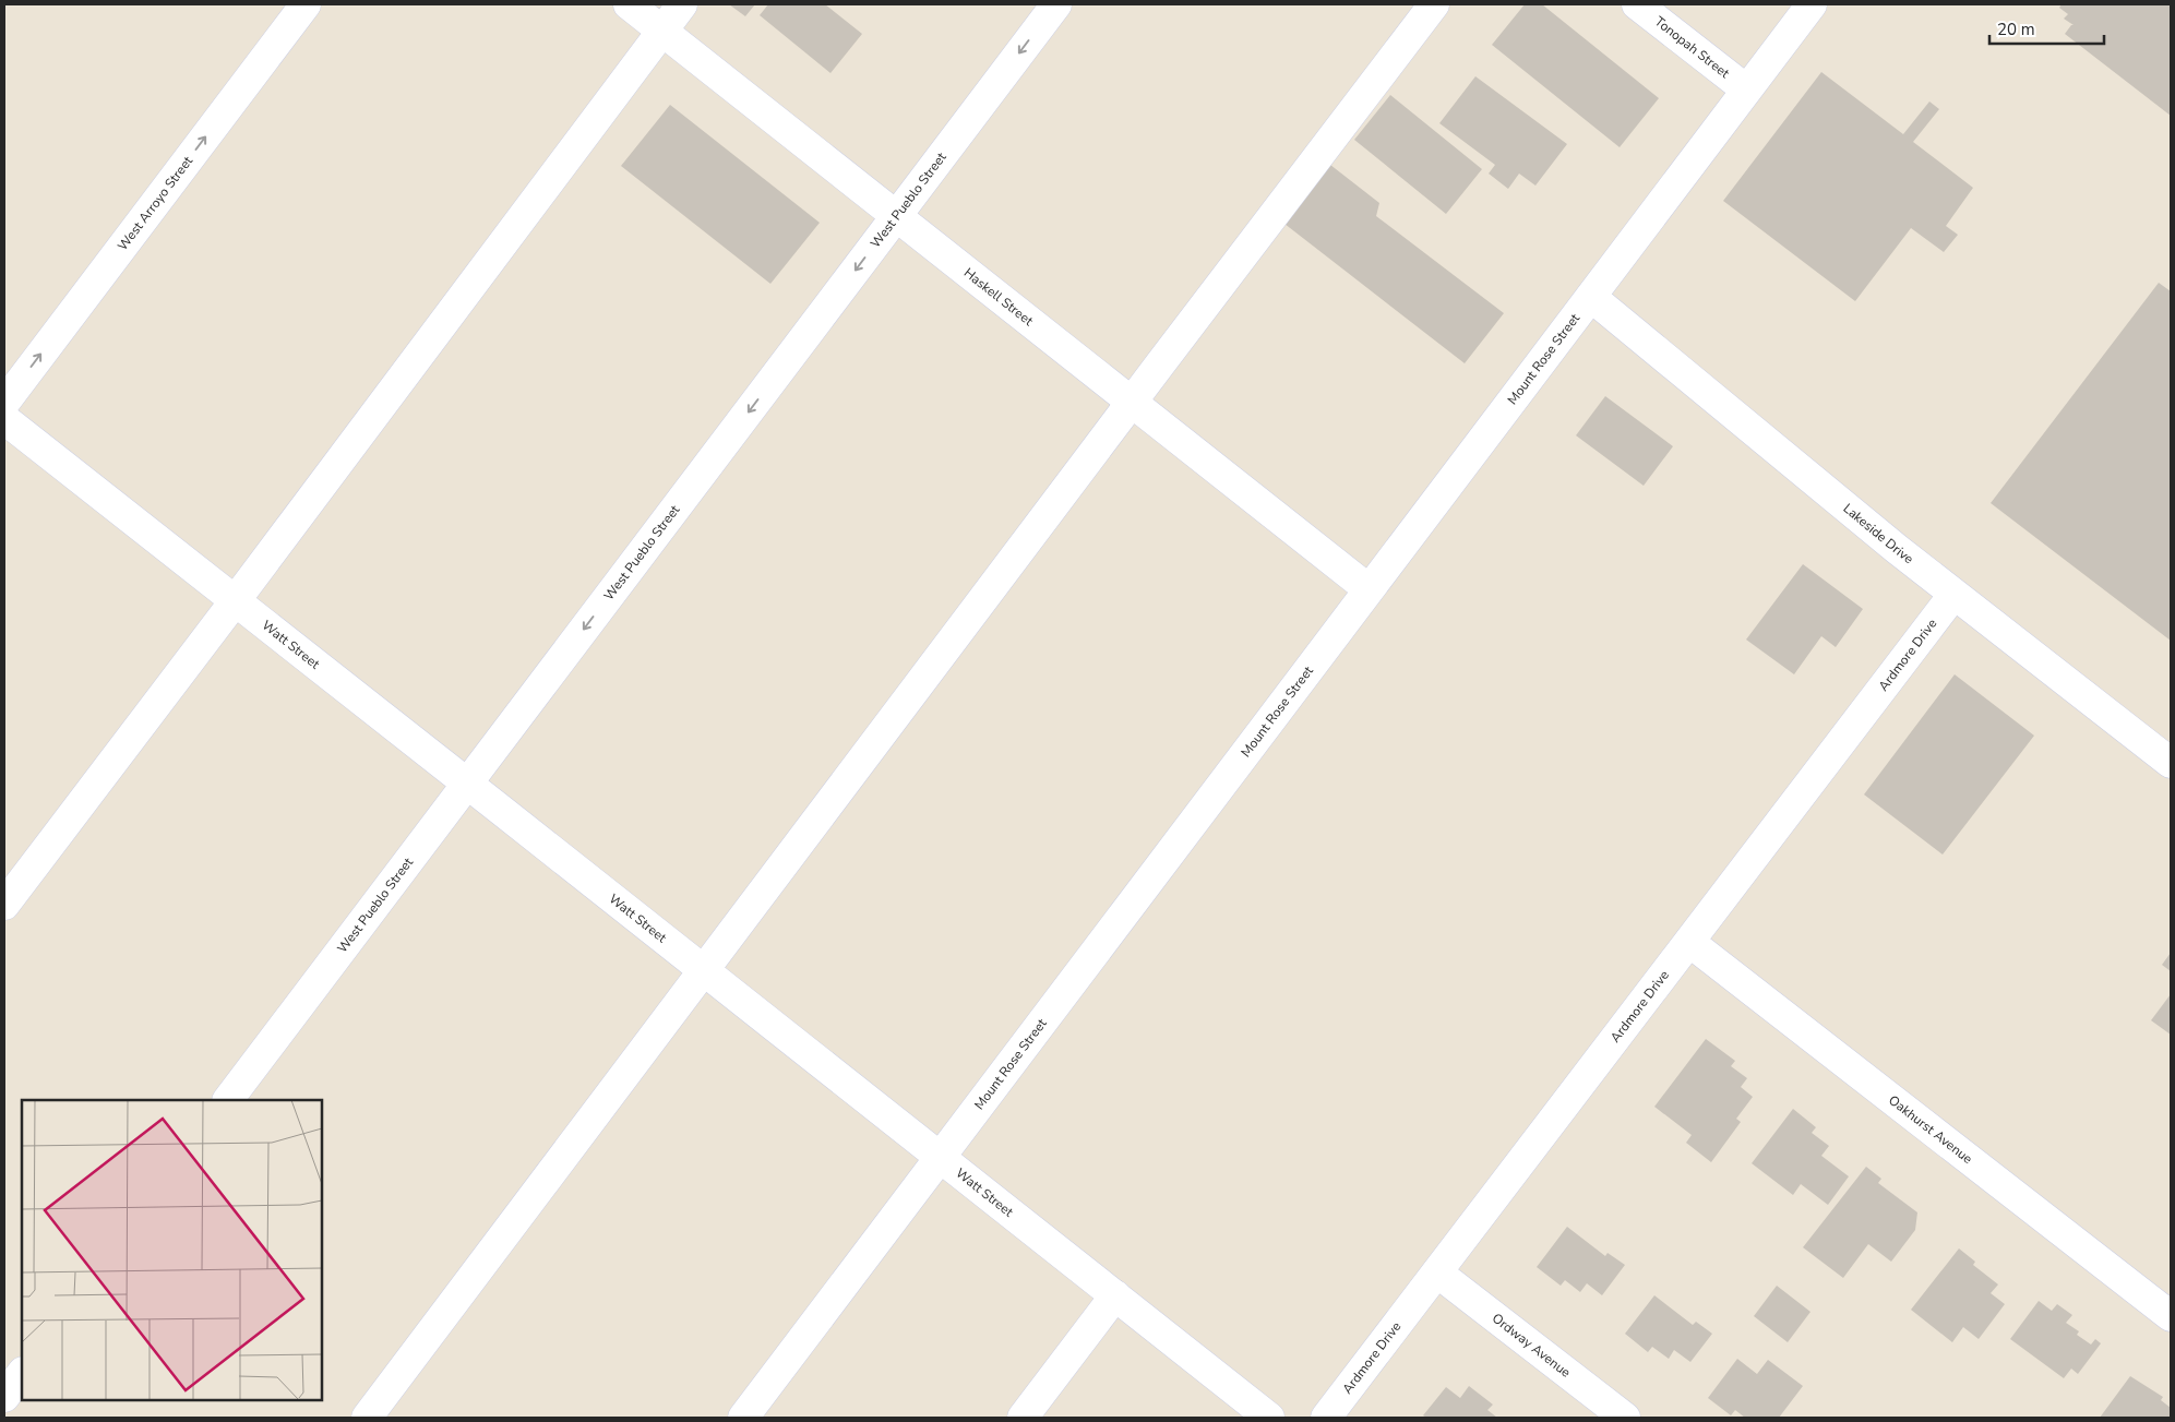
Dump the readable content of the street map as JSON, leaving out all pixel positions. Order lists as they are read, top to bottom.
{
  "streets": {
    "street": [
      "Tonopah Street",
      "West Pueblo Street",
      "West Arroyo Street",
      "Haskell Street",
      "Mount Rose Street",
      "Lakeside Drive",
      "Watt Street",
      "Ardmore Drive",
      "Oakhurst Avenue",
      "Ordway Avenue"
    ]
  },
  "crossings": [
    ["Tonopah Street", "Mount Rose Street"],
    ["West Pueblo Street", "Haskell Street"],
    ["West Pueblo Street", "Watt Street"],
    ["Haskell Street", "Mount Rose Street"],
    ["Mount Rose Street", "Lakeside Drive"],
    ["Mount Rose Street", "Watt Street"],
    ["Lakeside Drive", "Ardmore Drive"],
    ["Ardmore Drive", "Oakhurst Avenue"],
    ["Ardmore Drive", "Ordway Avenue"]
  ],
  "one_way": ["West Pueblo Street", "West Arroyo Street"],
  "scale_bar": "20 m"
}
